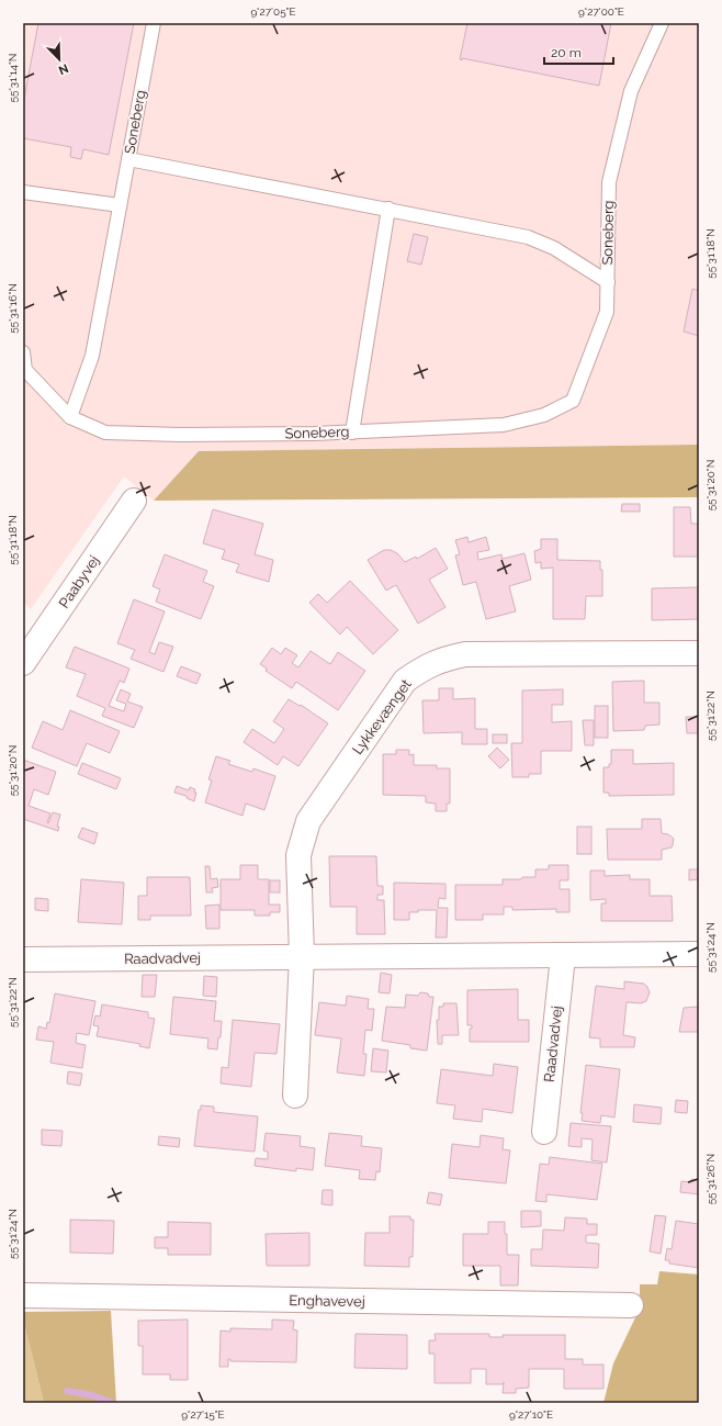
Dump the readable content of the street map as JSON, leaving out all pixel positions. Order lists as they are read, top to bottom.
{
  "streets": {
    "street": [
      "Paabyvej",
      "Lykkevænget",
      "Raadvadvej",
      "Enghavevej"
    ],
    "lane": ["Soneberg"]
  },
  "crossings": [
    ["Lykkevænget", "Raadvadvej"]
  ],
  "scale_bar": "20 m",
  "north": "bottom right",
  "coordinates": [
    "9°27'05\"E",
    "9°27'00\"E",
    "55°31'14\"N",
    "55°31'18\"N",
    "55°31'16\"N",
    "55°31'20\"N",
    "55°31'22\"N",
    "55°31'24\"N",
    "55°31'26\"N",
    "9°27'15\"E",
    "9°27'10\"E"
  ]
}
